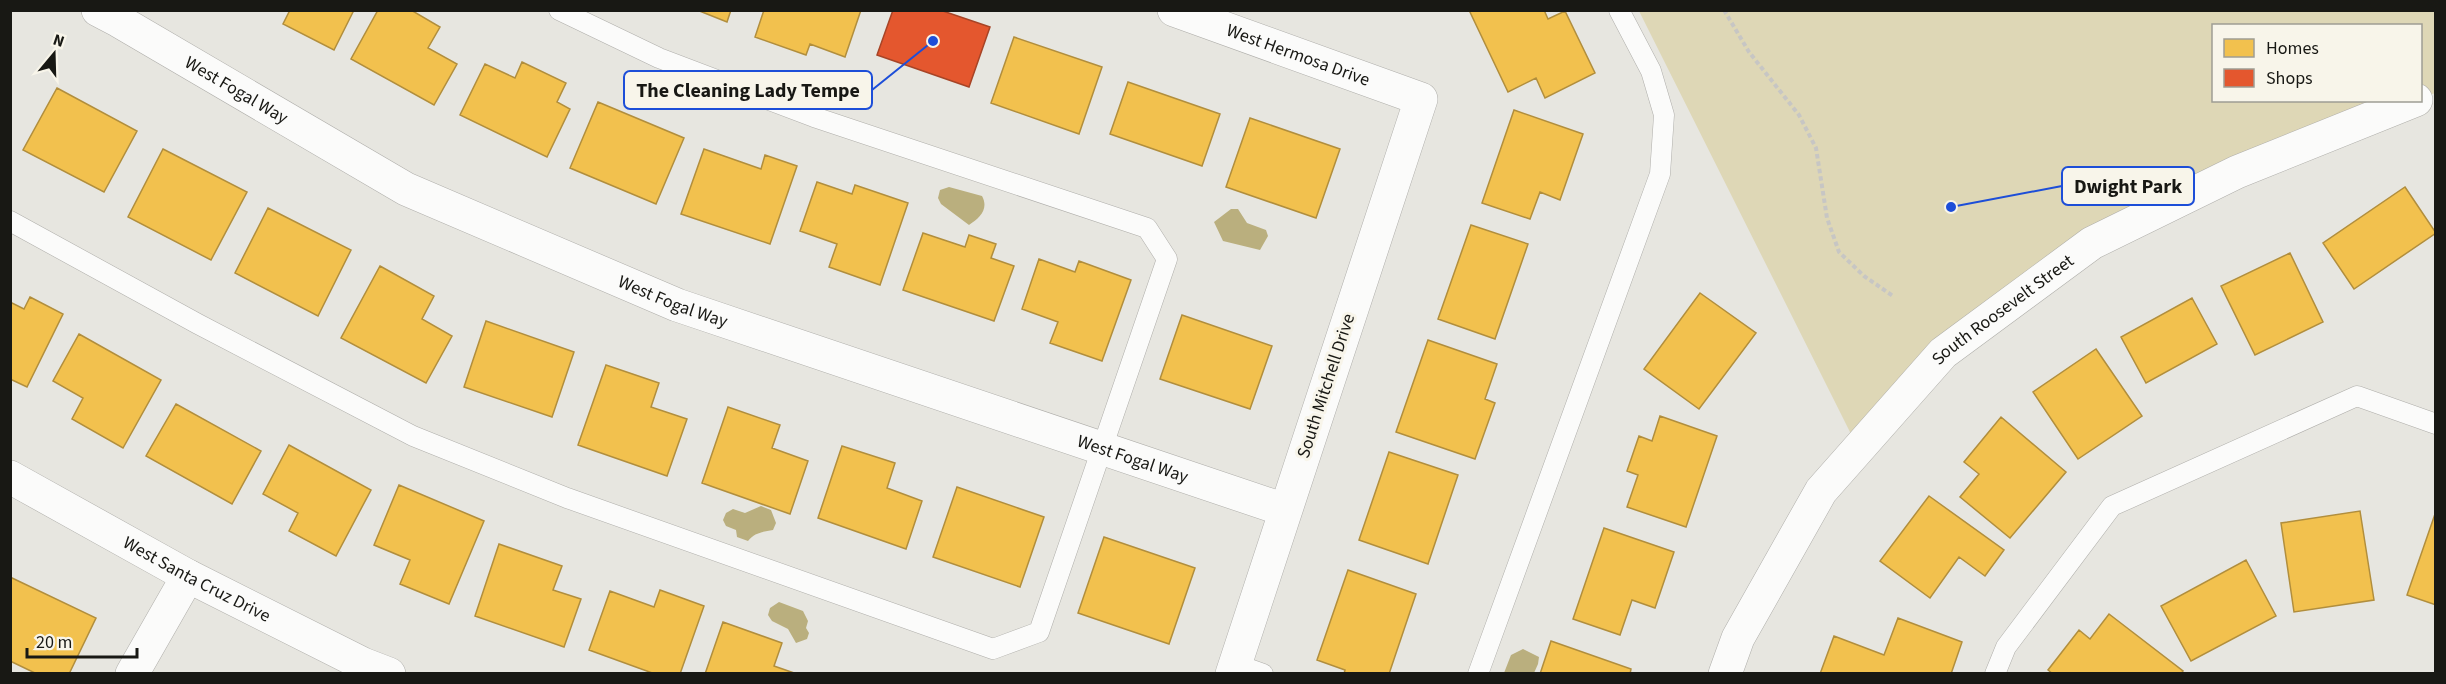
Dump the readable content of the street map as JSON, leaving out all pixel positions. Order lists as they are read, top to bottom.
{
  "streets": {
    "street": [
      "West Hermosa Drive",
      "West Fogal Way",
      "South Roosevelt Street",
      "South Mitchell Drive",
      "West Santa Cruz Drive"
    ]
  },
  "crossings": [
    ["West Hermosa Drive", "South Mitchell Drive"],
    ["West Fogal Way", "South Mitchell Drive"]
  ],
  "places": ["The Cleaning Lady Tempe", "Dwight Park"],
  "legend": ["Homes", "Shops"],
  "scale_bar": "20 m",
  "north": "top"
}
